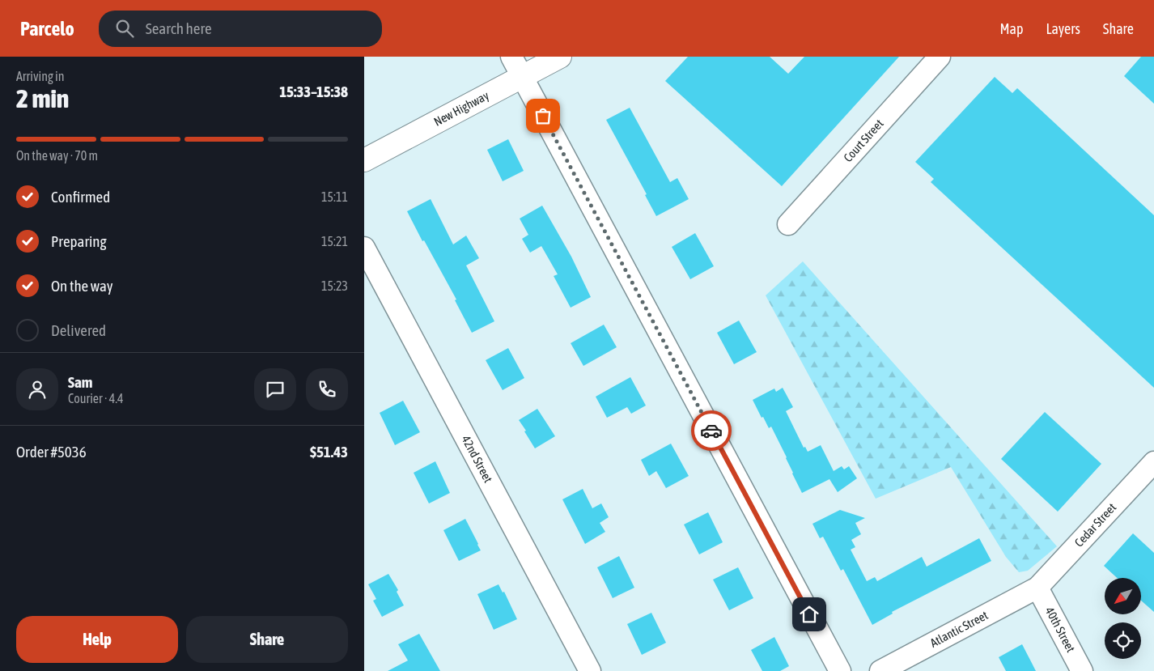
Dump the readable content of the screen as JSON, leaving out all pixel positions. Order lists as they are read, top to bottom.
{
  "streets": {
    "main road": ["New Highway"],
    "street": [
      "Court Street",
      "42nd Street",
      "Cedar Street",
      "Atlantic Street",
      "40th Street"
    ]
  },
  "crossings": [
    ["Cedar Street", "Atlantic Street"],
    ["Cedar Street", "40th Street"],
    ["Atlantic Street", "40th Street"]
  ],
  "north": "bottom left",
  "page": {
    "header": "Parcelo",
    "search": "Search here",
    "nav": ["Map", "Layers", "Share"],
    "heading": ["2 min", "Arriving in", "15:33–15:38"],
    "panel": [
      "Sam",
      "Courier · 4.4",
      "Order #5036",
      "$51.43"
    ],
    "bar": "On the way · 70 m",
    "list": [
      ["Confirmed", "15:11"],
      ["Preparing", "15:21"],
      ["On the way", "15:23"],
      "Delivered"
    ],
    "buttons": ["Help", "Share"]
  }
}
